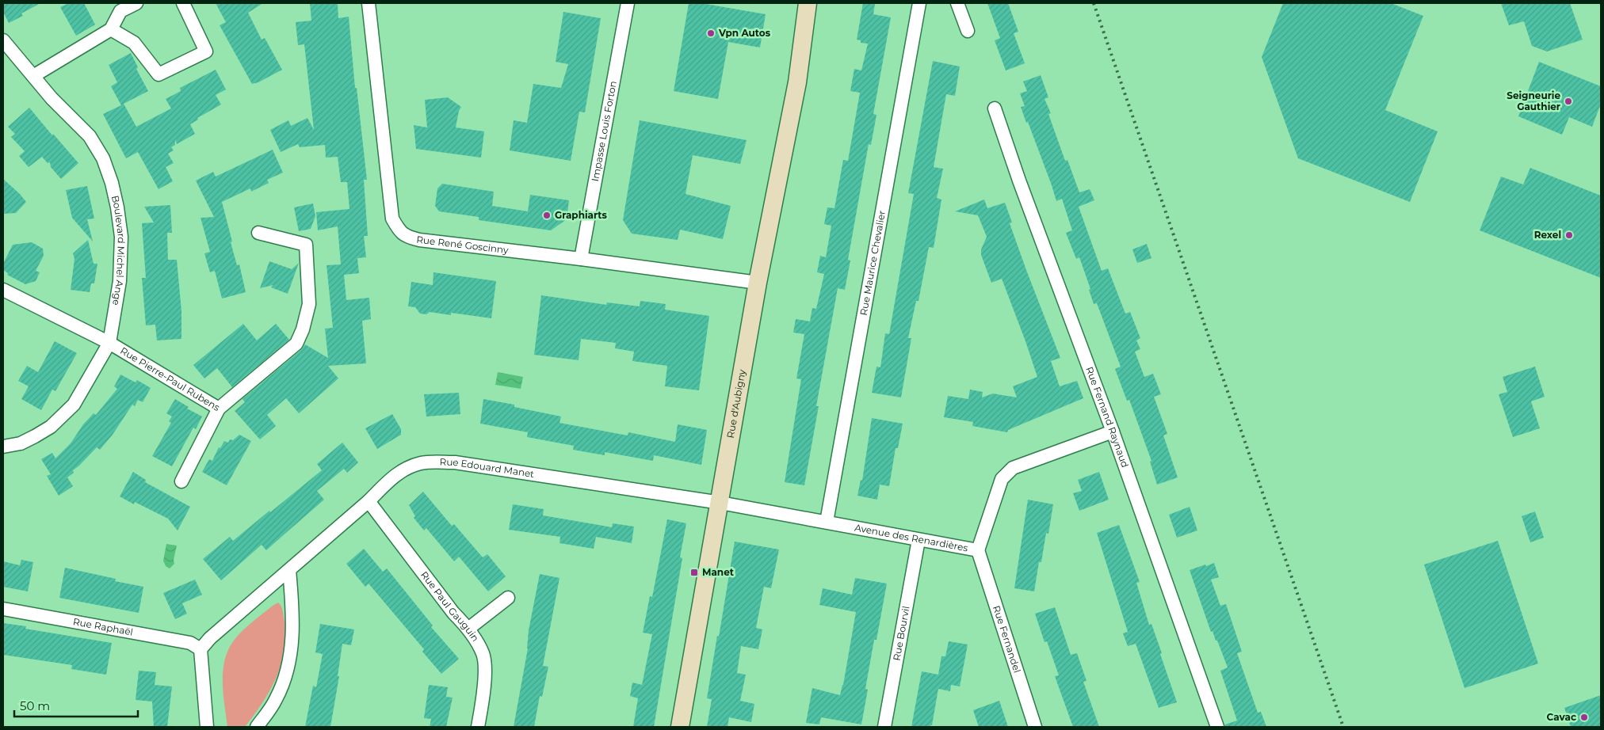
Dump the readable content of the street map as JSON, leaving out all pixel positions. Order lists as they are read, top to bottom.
{
  "streets": {
    "main road": ["Rue d'Aubigny"],
    "street": [
      "Impasse Louis Forton",
      "Rue René Goscinny",
      "Boulevard Michel Ange",
      "Rue Maurice Chevalier",
      "Rue Pierre-Paul Rubens",
      "Rue Fernand Raynaud",
      "Rue Edouard Manet",
      "Avenue des Renardières",
      "Rue Paul Gauguin",
      "Rue Raphaël",
      "Rue Bourvil",
      "Rue Fernandel"
    ]
  },
  "crossings": [
    ["Impasse Louis Forton", "Rue René Goscinny"],
    ["Rue René Goscinny", "Rue d'Aubigny"],
    ["Boulevard Michel Ange", "Rue Pierre-Paul Rubens"],
    ["Rue Maurice Chevalier", "Avenue des Renardières"],
    ["Rue d'Aubigny", "Rue Edouard Manet"],
    ["Rue d'Aubigny", "Avenue des Renardières"],
    ["Rue Fernand Raynaud", "Avenue des Renardières"],
    ["Rue Edouard Manet", "Avenue des Renardières"],
    ["Rue Edouard Manet", "Rue Paul Gauguin"],
    ["Rue Edouard Manet", "Rue Raphaël"],
    ["Avenue des Renardières", "Rue Bourvil"],
    ["Avenue des Renardières", "Rue Fernandel"]
  ],
  "places": {
    "other": [
      "Vpn Autos",
      "Seigneurie Gauthier",
      "Graphiarts",
      "Rexel",
      "Cavac"
    ],
    "transit": ["Manet"]
  },
  "scale_bar": "50 m"
}
